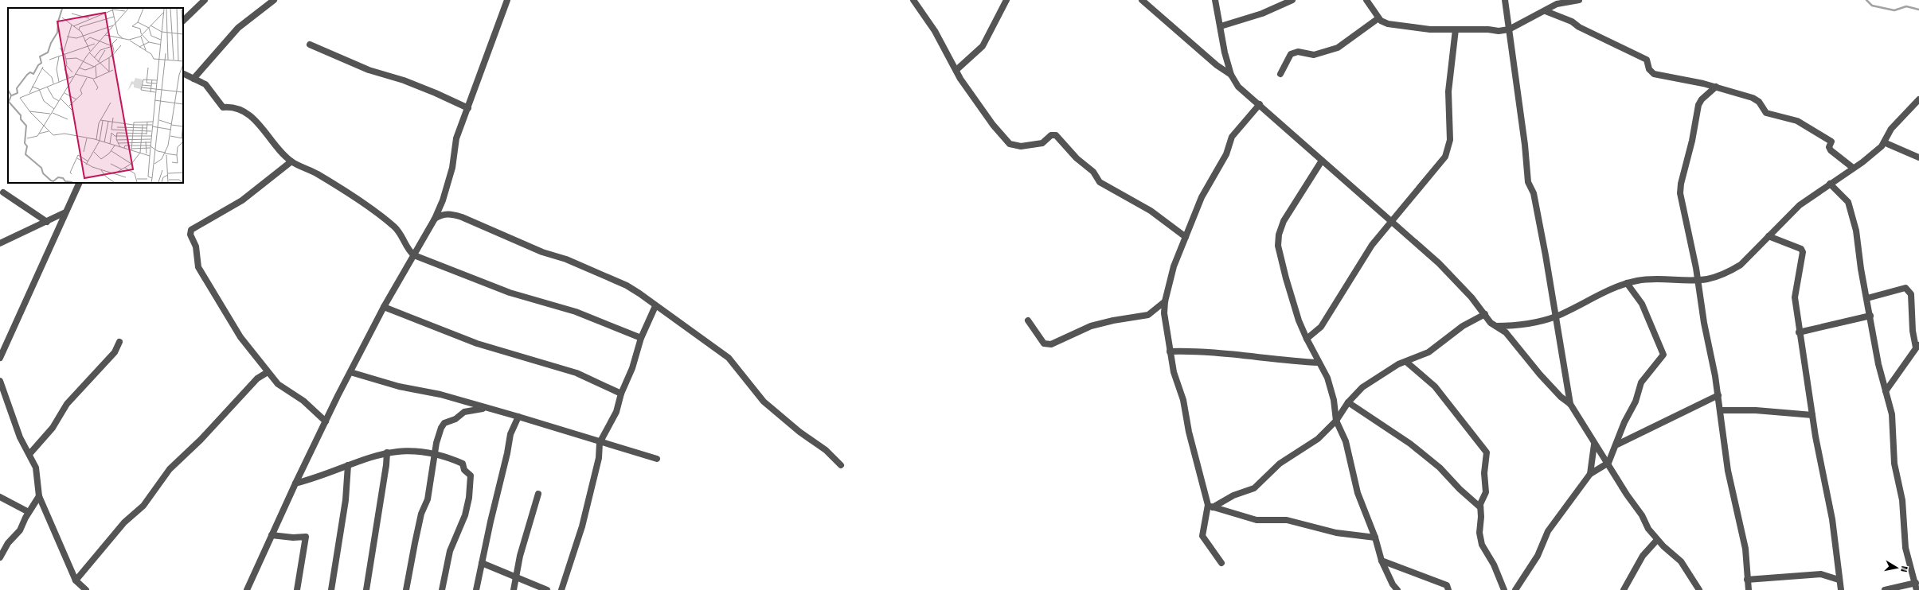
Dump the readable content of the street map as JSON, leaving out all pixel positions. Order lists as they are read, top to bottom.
{
  "north": "right"
}
